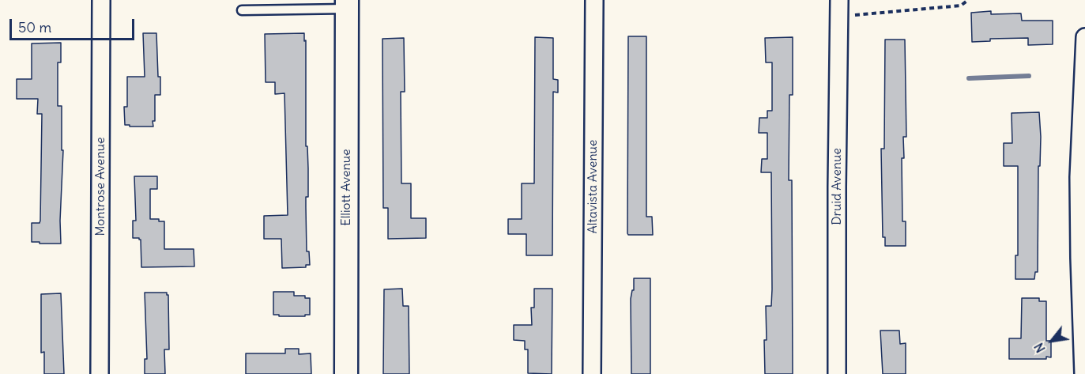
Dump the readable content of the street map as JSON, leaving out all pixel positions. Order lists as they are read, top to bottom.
{
  "streets": {
    "street": [
      "Montrose Avenue",
      "Altavista Avenue",
      "Druid Avenue",
      "Elliott Avenue"
    ]
  },
  "scale_bar": "50 m",
  "north": "bottom left"
}
